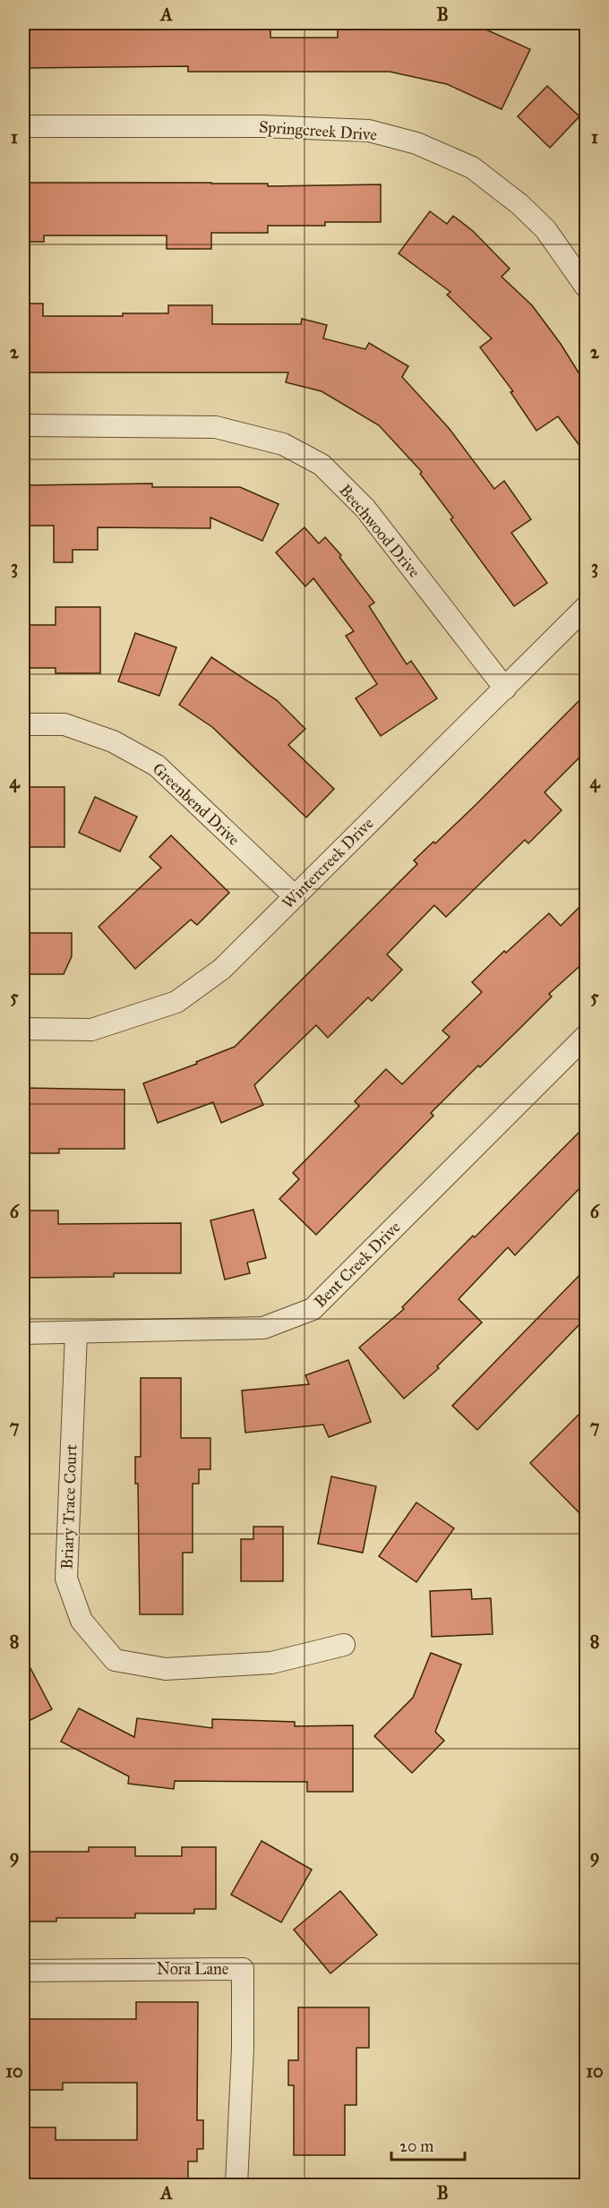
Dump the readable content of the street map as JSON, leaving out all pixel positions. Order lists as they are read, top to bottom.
{
  "streets": {
    "street": [
      "Springcreek Drive",
      "Beechwood Drive",
      "Greenbend Drive",
      "Wintercreek Drive",
      "Bent Creek Drive",
      "Briary Trace Court",
      "Nora Lane"
    ]
  },
  "crossings": [
    ["Beechwood Drive", "Wintercreek Drive"],
    ["Greenbend Drive", "Wintercreek Drive"],
    ["Bent Creek Drive", "Briary Trace Court"]
  ],
  "scale_bar": "20 m",
  "grid": {
    "columns": ["A", "B"],
    "rows": [
      "1",
      "2",
      "3",
      "4",
      "5",
      "6",
      "7",
      "8",
      "9",
      "10"
    ]
  }
}
